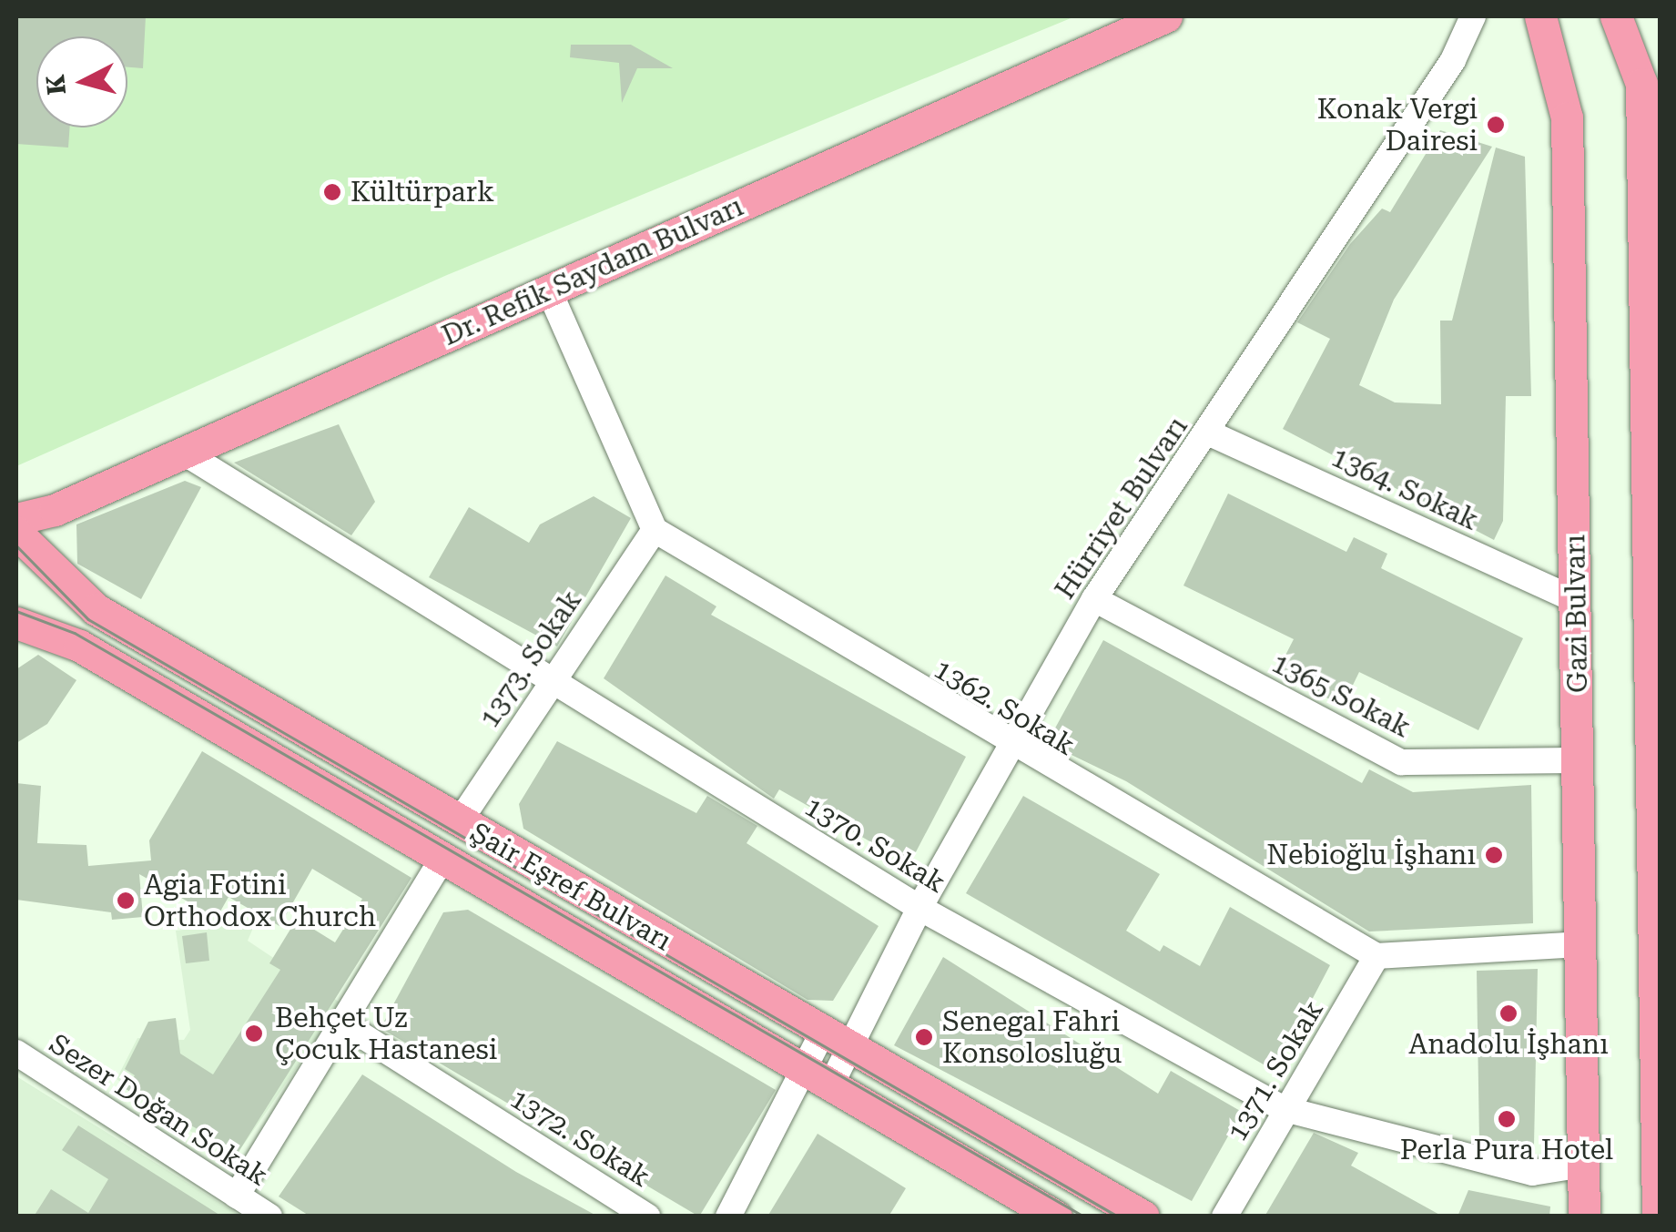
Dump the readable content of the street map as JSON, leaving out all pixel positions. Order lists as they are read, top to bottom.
{
  "streets": {
    "main road": ["Dr. Refik Saydam Bulvarı", "Gazi Bulvarı", "Şair Eşref Bulvarı"],
    "street": [
      "1364. Sokak",
      "Hürriyet Bulvarı",
      "1373. Sokak",
      "1365 Sokak",
      "1362. Sokak",
      "1370. Sokak",
      "1371. Sokak",
      "Sezer Doğan Sokak",
      "1372. Sokak"
    ]
  },
  "crossings": [
    ["Dr. Refik Saydam Bulvarı", "1370. Sokak"],
    ["1364. Sokak", "Hürriyet Bulvarı"],
    ["1364. Sokak", "Gazi Bulvarı"],
    ["Hürriyet Bulvarı", "1365 Sokak"],
    ["Hürriyet Bulvarı", "1362. Sokak"],
    ["Hürriyet Bulvarı", "1370. Sokak"],
    ["Hürriyet Bulvarı", "Şair Eşref Bulvarı"],
    ["Gazi Bulvarı", "1365 Sokak"],
    ["Gazi Bulvarı", "1370. Sokak"],
    ["1373. Sokak", "1362. Sokak"],
    ["1373. Sokak", "1370. Sokak"],
    ["1373. Sokak", "Şair Eşref Bulvarı"],
    ["1362. Sokak", "1371. Sokak"],
    ["1370. Sokak", "1371. Sokak"]
  ],
  "places": [
    "Konak Vergi Dairesi",
    "Kültürpark",
    "Nebioğlu İşhanı",
    "Agia Fotini Orthodox Church",
    "Anadolu İşhanı",
    "Behçet Uz Çocuk Hastanesi",
    "Senegal Fahri Konsolosluğu",
    "Perla Pura Hotel"
  ],
  "north": "left"
}
